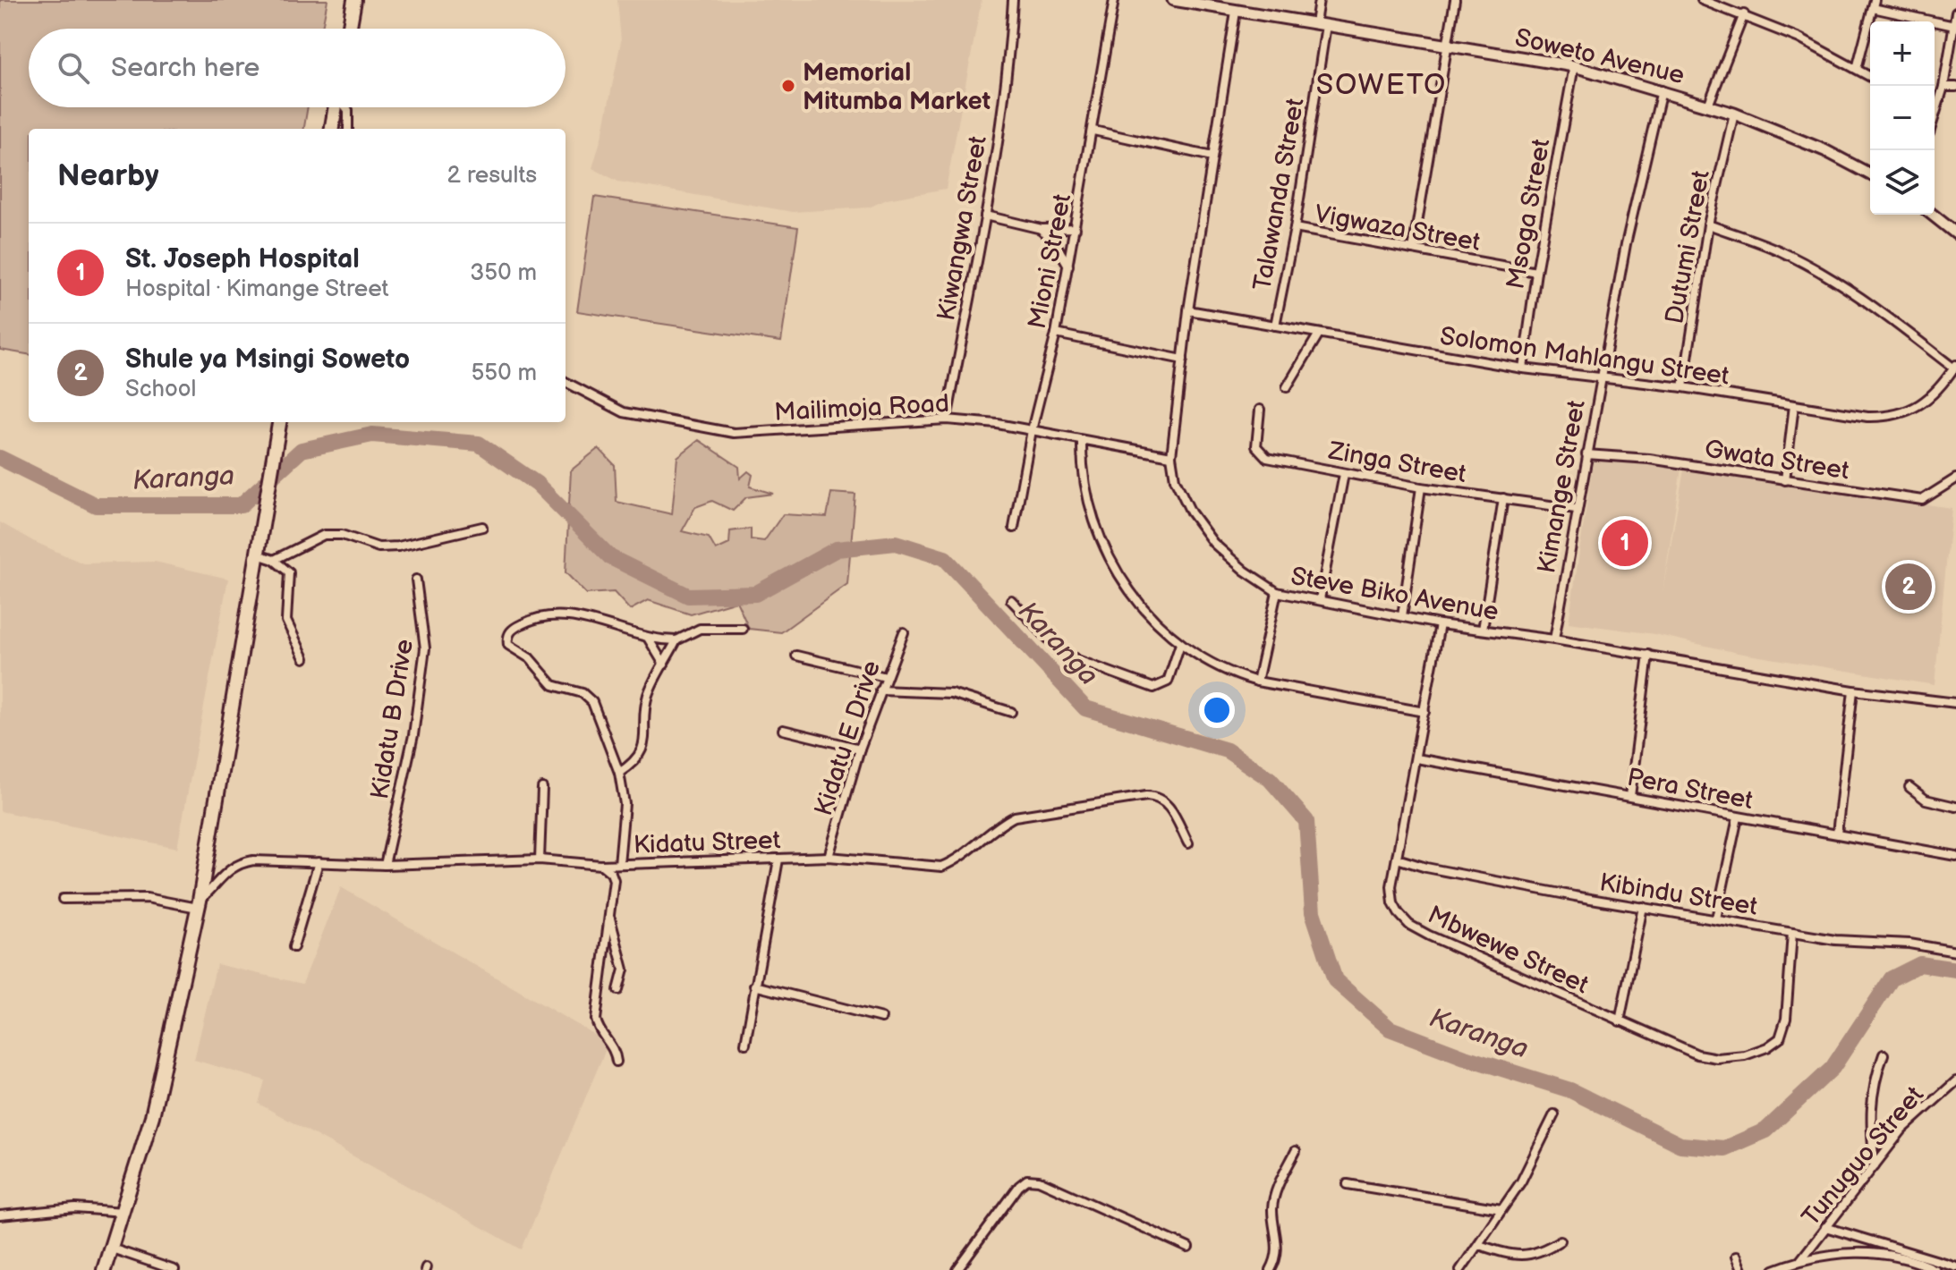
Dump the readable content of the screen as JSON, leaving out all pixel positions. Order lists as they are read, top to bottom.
{
  "streets": {
    "street": [
      "Soweto Avenue",
      "Talawanda Street",
      "Msoga Street",
      "Vigwaza Street",
      "Kiwangwa Street",
      "Dutumi Street",
      "Mioni Street",
      "Solomon Mahlangu Street",
      "Mailimoja Road",
      "Gwata Street",
      "Zinga Street",
      "Kimange Street",
      "Steve Biko Avenue",
      "Kidatu B Drive",
      "Kidatu E Drive",
      "Pera Street",
      "Kidatu Street",
      "Kibindu Street",
      "Mbwewe Street",
      "Tunuguo Street"
    ]
  },
  "crossings": [
    ["Soweto Avenue", "Talawanda Street"],
    ["Soweto Avenue", "Msoga Street"],
    ["Soweto Avenue", "Dutumi Street"],
    ["Soweto Avenue", "Kimange Street"],
    ["Soweto Avenue", "Steve Biko Avenue"],
    ["Talawanda Street", "Vigwaza Street"],
    ["Talawanda Street", "Solomon Mahlangu Street"],
    ["Msoga Street", "Vigwaza Street"],
    ["Msoga Street", "Solomon Mahlangu Street"],
    ["Kiwangwa Street", "Mailimoja Road"],
    ["Dutumi Street", "Solomon Mahlangu Street"],
    ["Mioni Street", "Mailimoja Road"],
    ["Solomon Mahlangu Street", "Kimange Street"],
    ["Solomon Mahlangu Street", "Steve Biko Avenue"],
    ["Mailimoja Road", "Steve Biko Avenue"],
    ["Gwata Street", "Kimange Street"],
    ["Zinga Street", "Kimange Street"],
    ["Kimange Street", "Steve Biko Avenue"],
    ["Steve Biko Avenue", "Mbwewe Street"],
    ["Kidatu B Drive", "Kidatu Street"],
    ["Kidatu E Drive", "Kidatu Street"],
    ["Pera Street", "Mbwewe Street"],
    ["Kibindu Street", "Mbwewe Street"]
  ],
  "districts": ["SOWETO"],
  "water": ["Karanga"],
  "places": ["Memorial Mitumba Market"],
  "page": {
    "map_buttons": ["+", "−"],
    "search": "Search here",
    "heading": ["Nearby", "2 results"],
    "list": [
      {
        "mark": "1",
        "name": "St. Joseph Hospital",
        "note": "Hospital · Kimange Street",
        "value": "350 m"
      },
      {
        "mark": "2",
        "name": "Shule ya Msingi Soweto",
        "note": "School",
        "value": "550 m"
      }
    ],
    "pins": ["1", "2"]
  }
}
